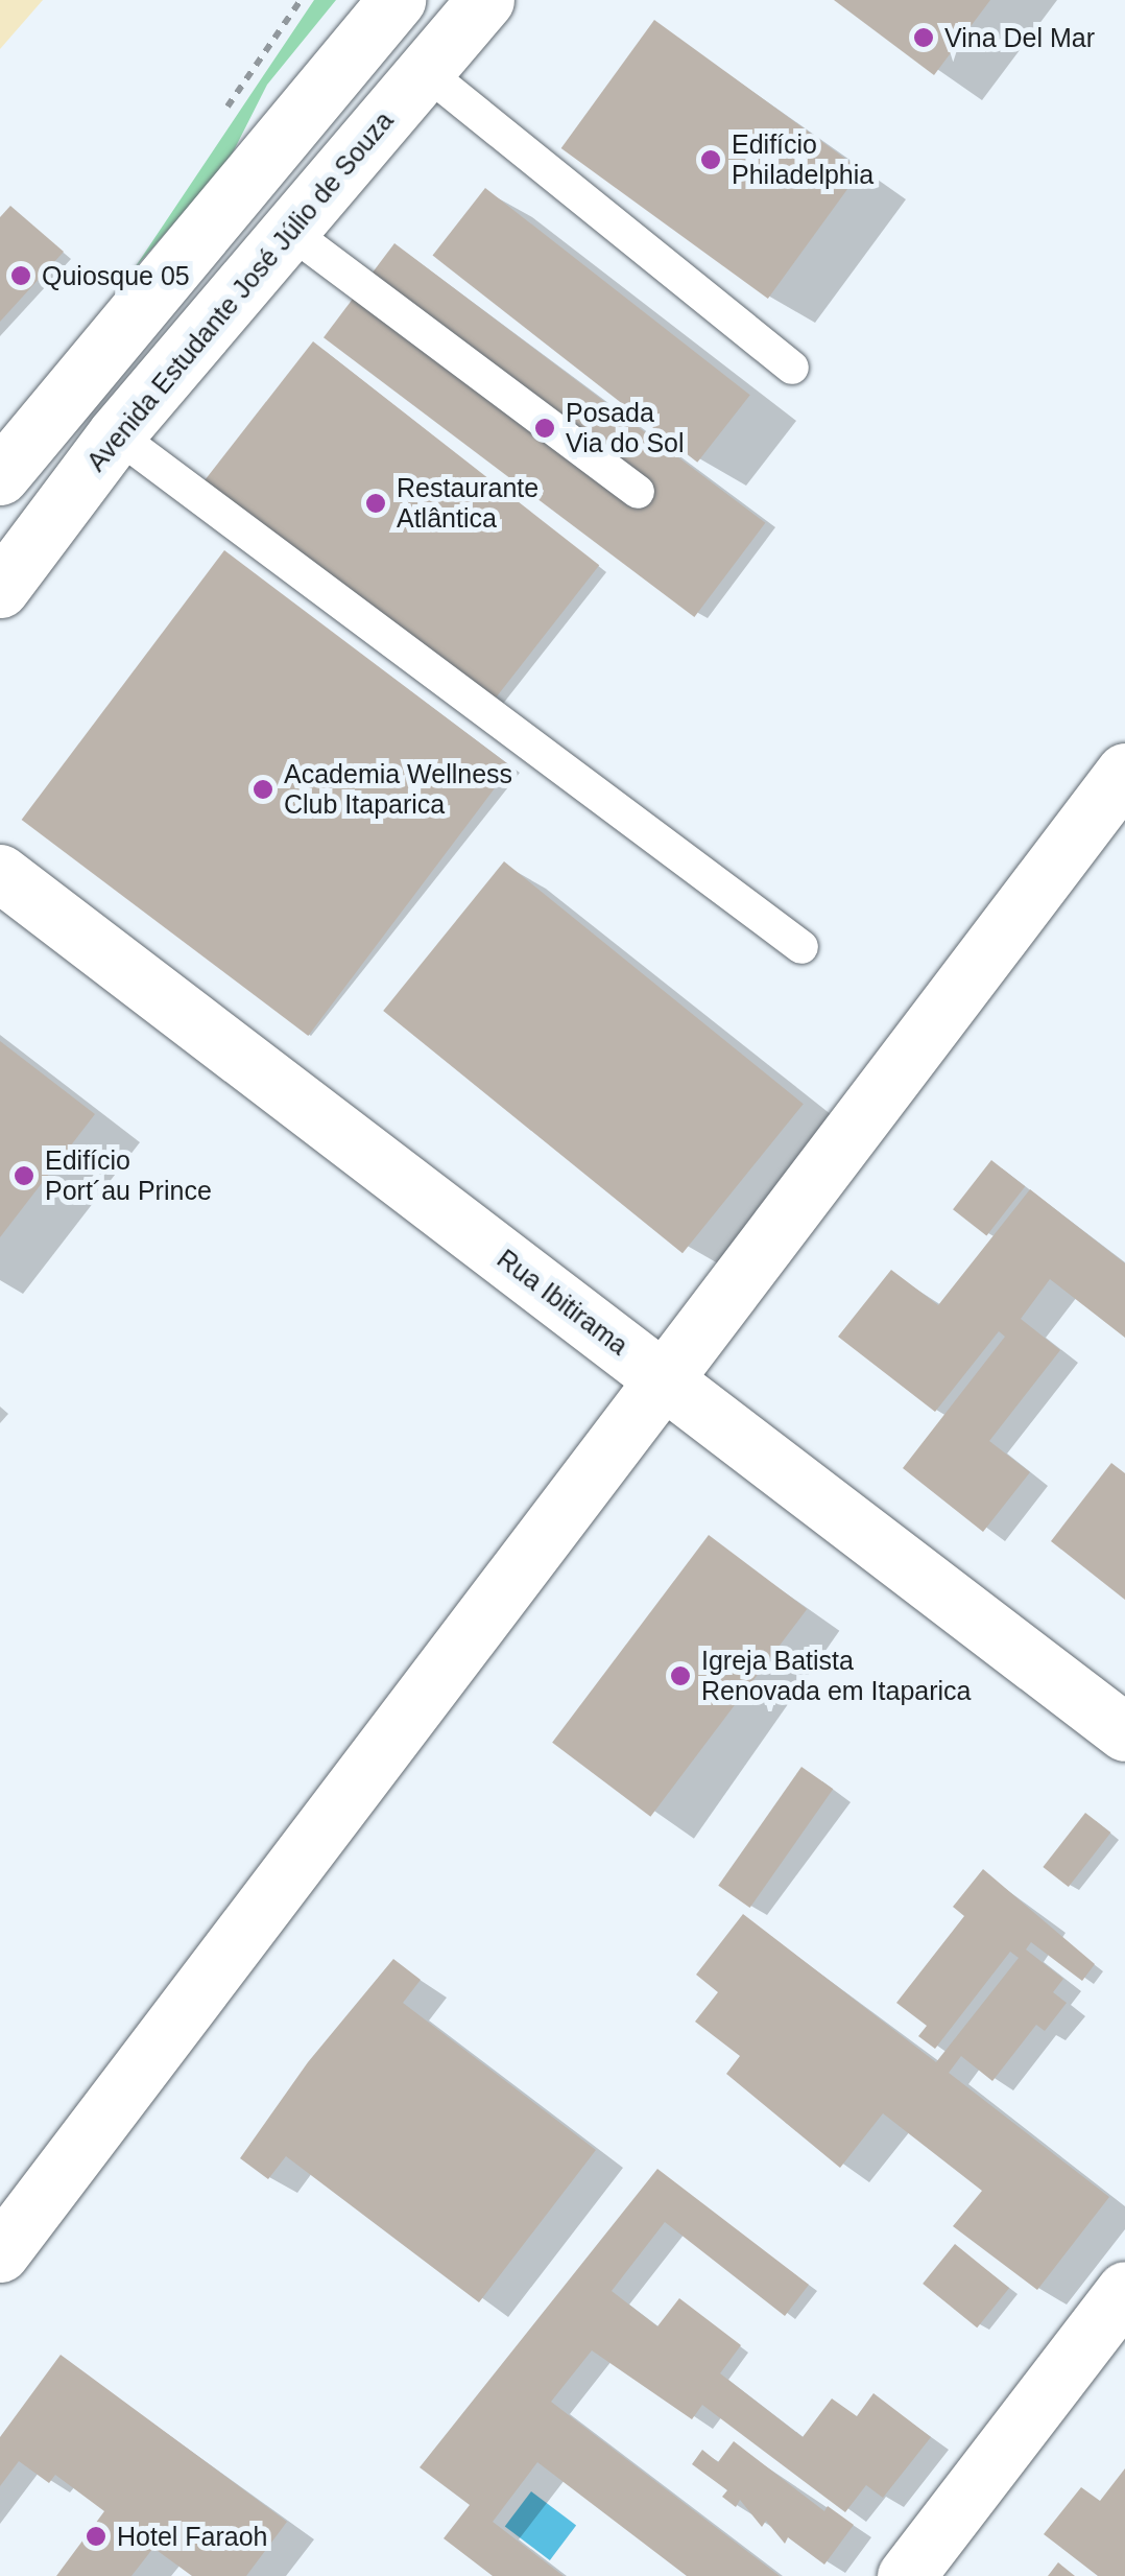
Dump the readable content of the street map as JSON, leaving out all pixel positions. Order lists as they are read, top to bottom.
{
  "streets": {
    "street": ["Avenida Estudante José Júlio de Souza", "Rua Ibitirama"]
  },
  "places": [
    "Vina Del Mar",
    "Edifício Philadelphia",
    "Quiosque 05",
    "Posada Via do Sol",
    "Restaurante Atlântica",
    "Academia Wellness Club Itaparica",
    "Edifício Port´au Prince",
    "Igreja Batista Renovada em Itaparica",
    "Hotel Faraoh"
  ]
}
